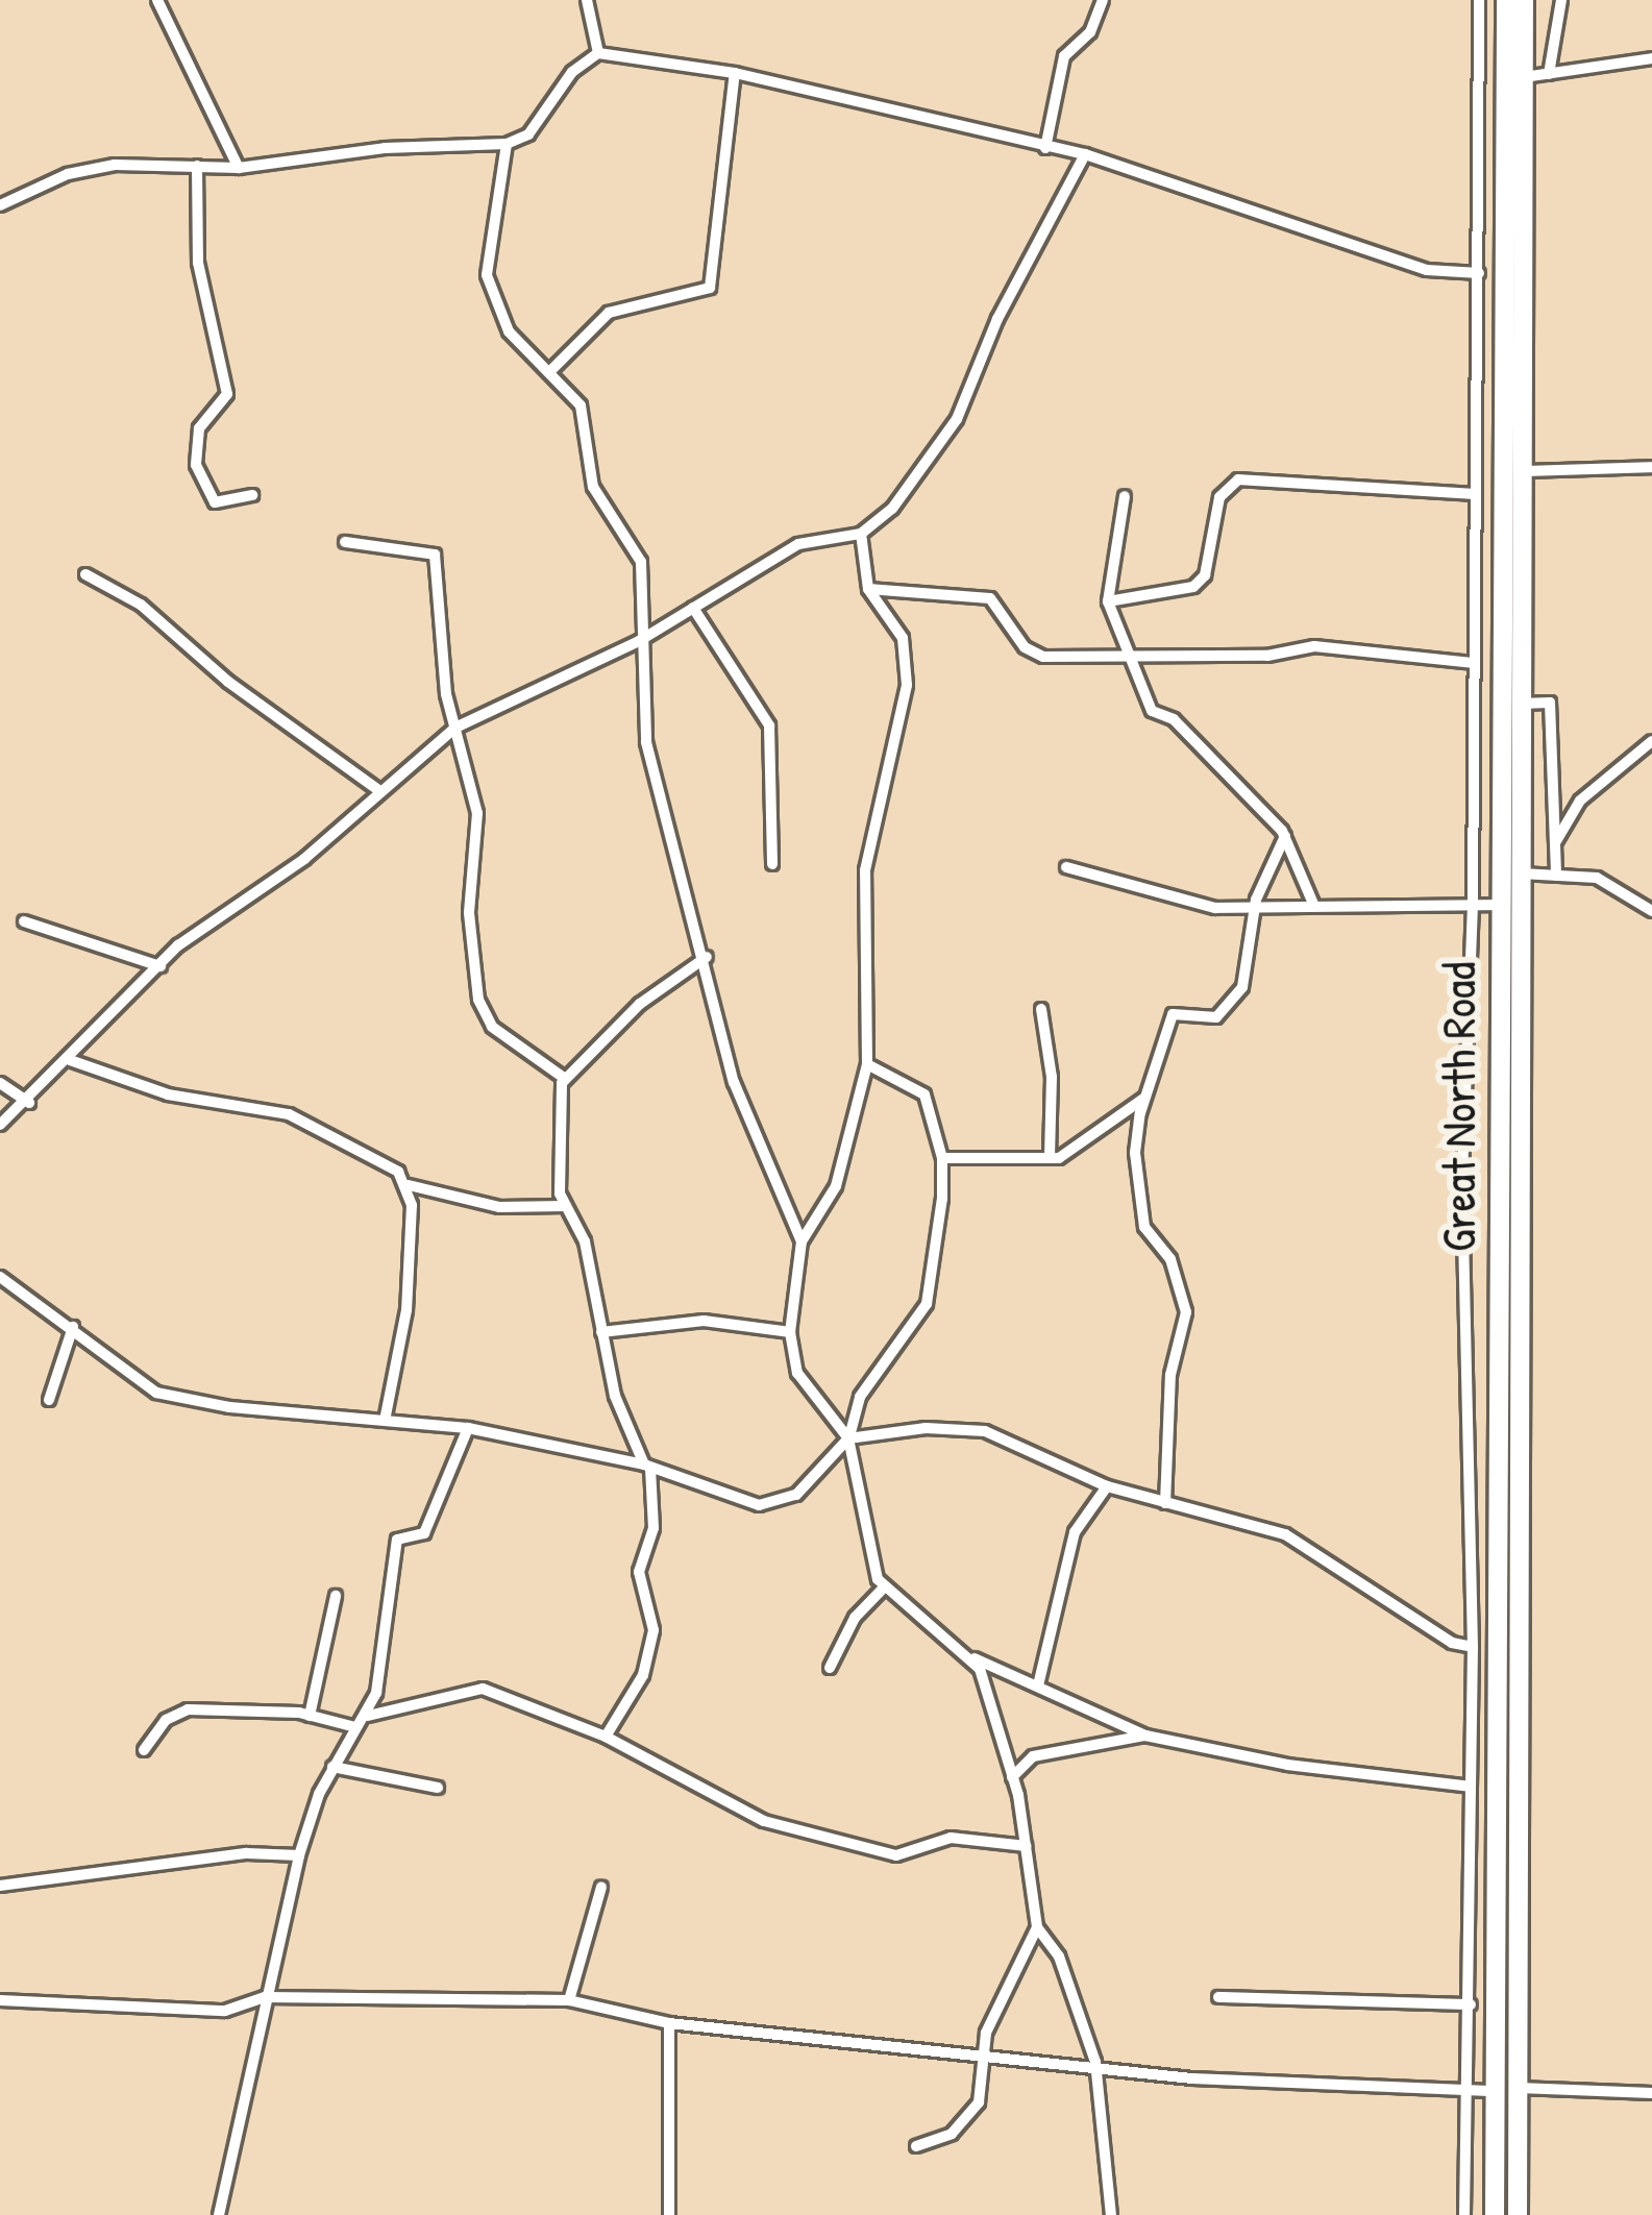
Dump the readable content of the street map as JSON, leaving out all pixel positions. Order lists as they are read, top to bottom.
{
  "streets": {
    "main road": ["Great North Road"]
  }
}
